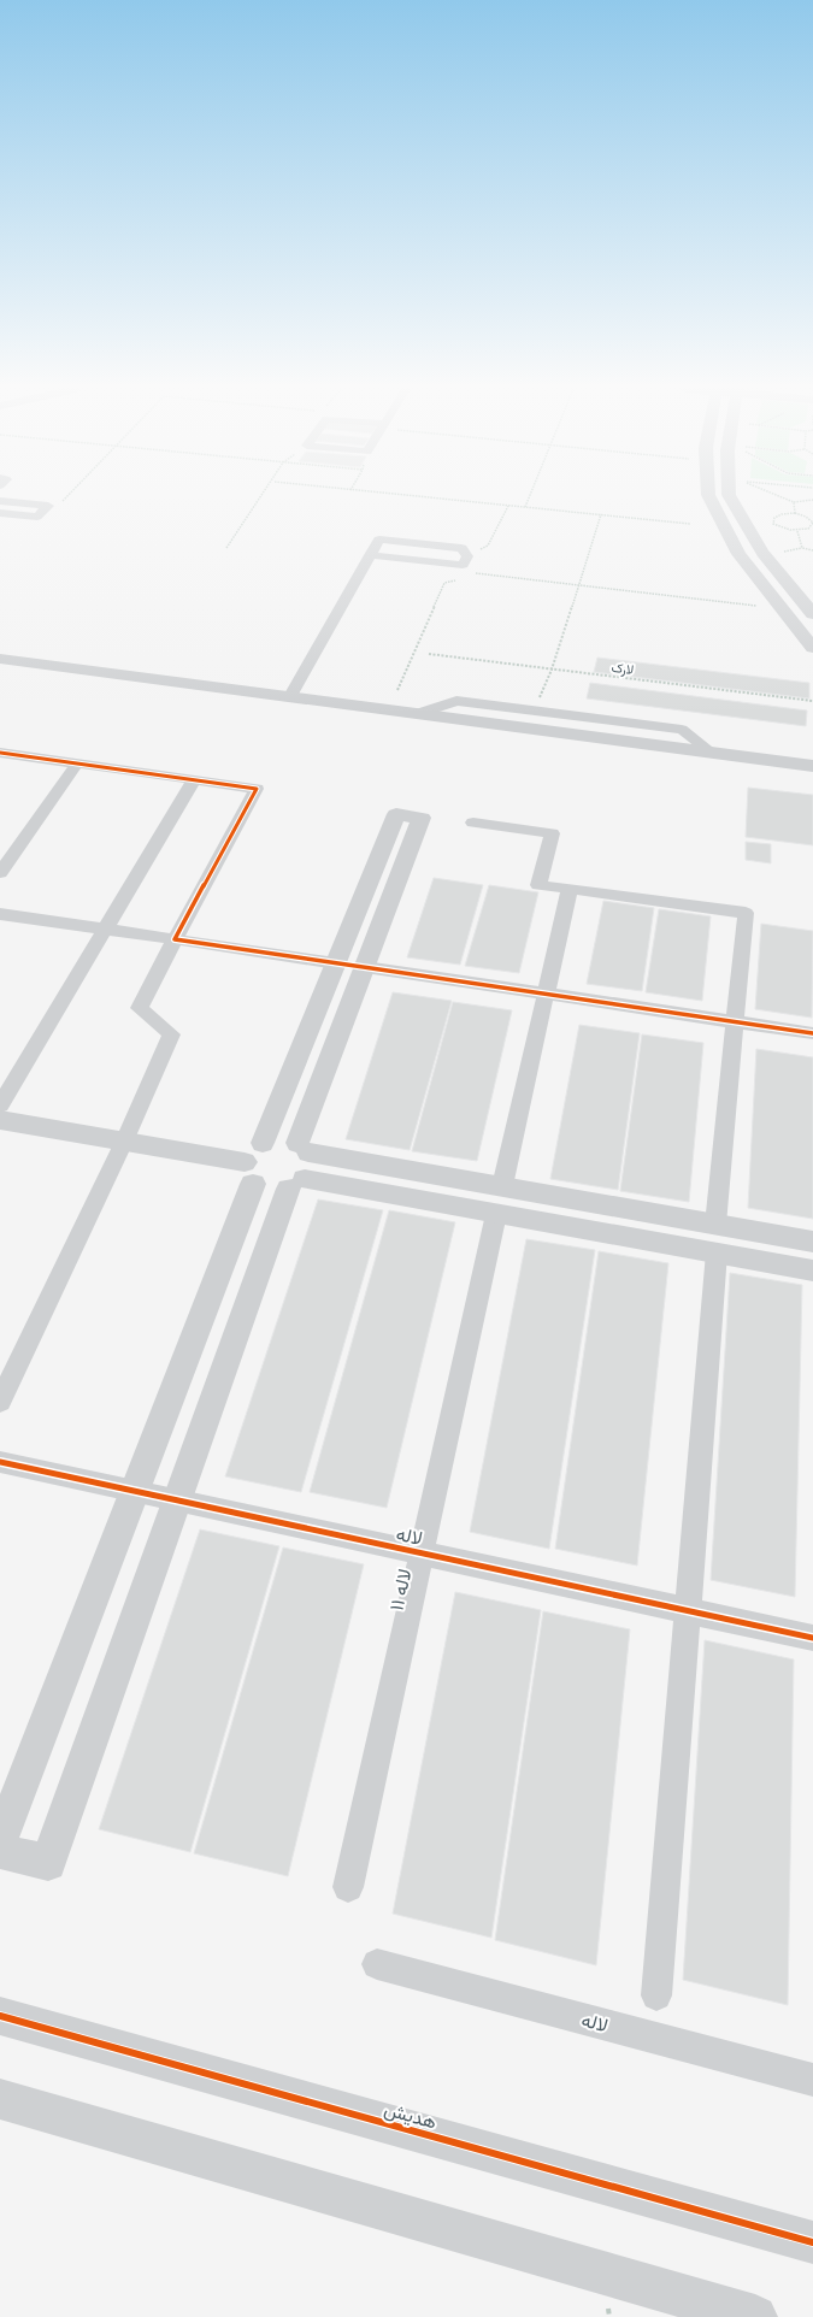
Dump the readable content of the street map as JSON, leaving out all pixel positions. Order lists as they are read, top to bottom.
{
  "streets": {
    "street": ["لاله", "لاله ۱۱", "هدیش"],
    "path": ["لارک"]
  },
  "crossings": [
    ["لاله", "لاله ۱۱"]
  ]
}
